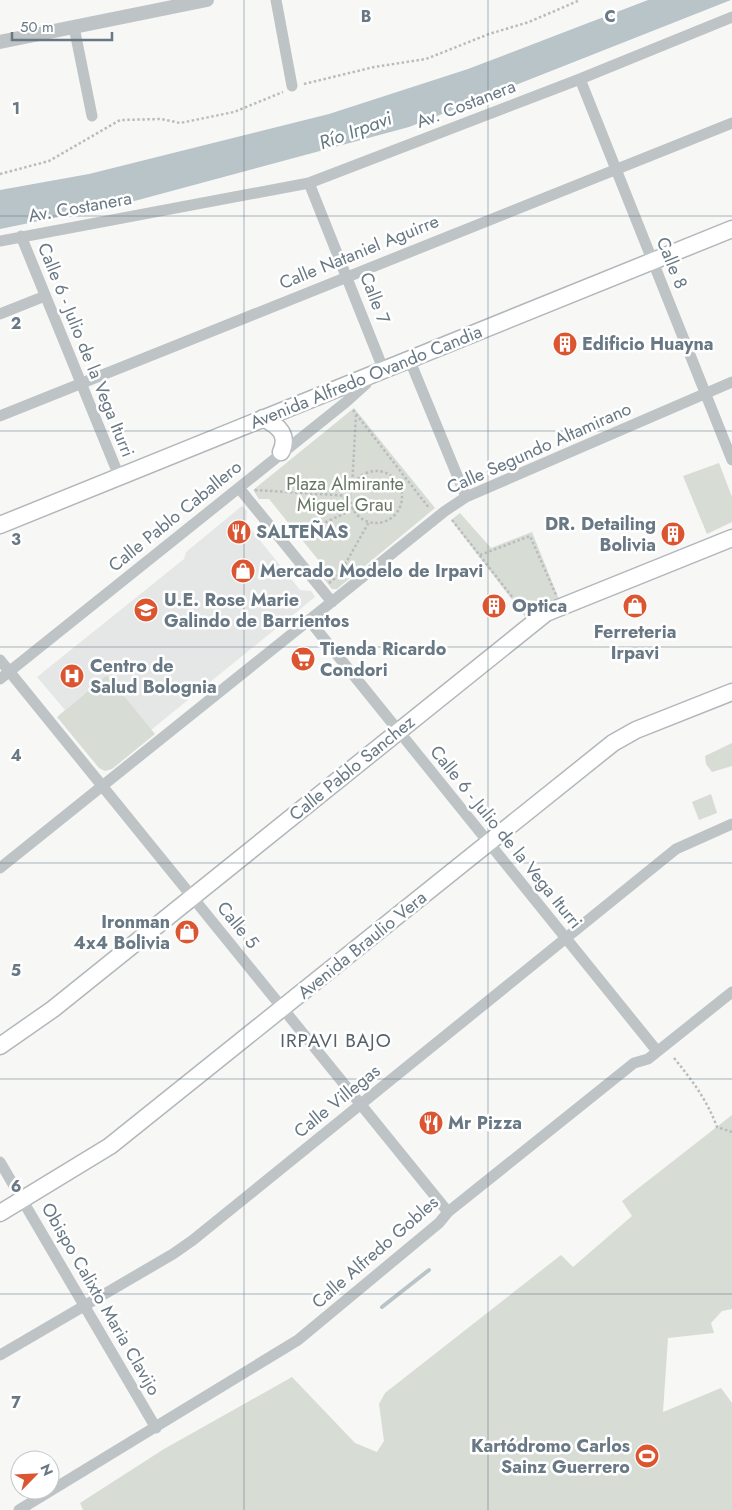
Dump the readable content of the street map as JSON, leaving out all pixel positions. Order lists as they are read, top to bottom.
{
  "streets": {
    "main road": ["Avenida Alfredo Ovando Candia", "Calle Pablo Sanchez", "Avenida Braulio Vera"],
    "street": [
      "Av. Costanera",
      "Calle Nataniel Aguirre",
      "Calle 8",
      "Calle 7",
      "Calle 6 - Julio de la Vega Iturri",
      "Calle Segundo Altamirano",
      "Calle Pablo Caballero",
      "Calle 5",
      "Calle Villegas",
      "Calle Alfredo Gobles",
      "Obispo Calixto Maria Clavijo"
    ]
  },
  "crossings": [
    ["Av. Costanera", "Calle 8"],
    ["Av. Costanera", "Calle 7"],
    ["Av. Costanera", "Calle 6 - Julio de la Vega Iturri"],
    ["Calle Nataniel Aguirre", "Calle 8"],
    ["Calle Nataniel Aguirre", "Calle 7"],
    ["Calle Nataniel Aguirre", "Calle 6 - Julio de la Vega Iturri"],
    ["Calle 8", "Avenida Alfredo Ovando Candia"],
    ["Calle 8", "Calle Segundo Altamirano"],
    ["Calle 7", "Avenida Alfredo Ovando Candia"],
    ["Calle 6 - Julio de la Vega Iturri", "Avenida Alfredo Ovando Candia"],
    ["Calle 6 - Julio de la Vega Iturri", "Calle Segundo Altamirano"],
    ["Calle 6 - Julio de la Vega Iturri", "Calle Pablo Sanchez"],
    ["Calle 6 - Julio de la Vega Iturri", "Avenida Braulio Vera"],
    ["Calle 6 - Julio de la Vega Iturri", "Calle Villegas"],
    ["Calle 6 - Julio de la Vega Iturri", "Calle Alfredo Gobles"],
    ["Avenida Alfredo Ovando Candia", "Calle Pablo Caballero"],
    ["Calle Segundo Altamirano", "Calle 5"],
    ["Calle Pablo Caballero", "Calle 5"],
    ["Calle Pablo Sanchez", "Calle 5"],
    ["Calle 5", "Avenida Braulio Vera"],
    ["Calle 5", "Calle Villegas"],
    ["Calle 5", "Calle Alfredo Gobles"],
    ["Avenida Braulio Vera", "Obispo Calixto Maria Clavijo"],
    ["Calle Villegas", "Obispo Calixto Maria Clavijo"],
    ["Calle Alfredo Gobles", "Obispo Calixto Maria Clavijo"]
  ],
  "districts": ["IRPAVI BAJO"],
  "water": ["Río Irpavi"],
  "parks": ["Plaza Almirante Miguel Grau"],
  "places": {
    "building": ["Edificio Huayna", "DR. Detailing Bolivia", "Optica"],
    "restaurant": ["SALTEÑAS", "Mr Pizza"],
    "shop": ["Mercado Modelo de Irpavi", "Ferreteria Irpavi", "Ironman 4x4 Bolivia"],
    "school or university": ["U.E. Rose Marie Galindo de Barrientos"],
    "supermarket": ["Tienda Ricardo Condori"],
    "hospital": ["Centro de Salud Bolognia"],
    "sports": ["Kartódromo Carlos Sainz Guerrero"]
  },
  "scale_bar": "50 m",
  "north": "top right",
  "grid": {
    "columns": ["B", "C"],
    "rows": [
      "1",
      "2",
      "3",
      "4",
      "5",
      "6",
      "7"
    ]
  }
}
